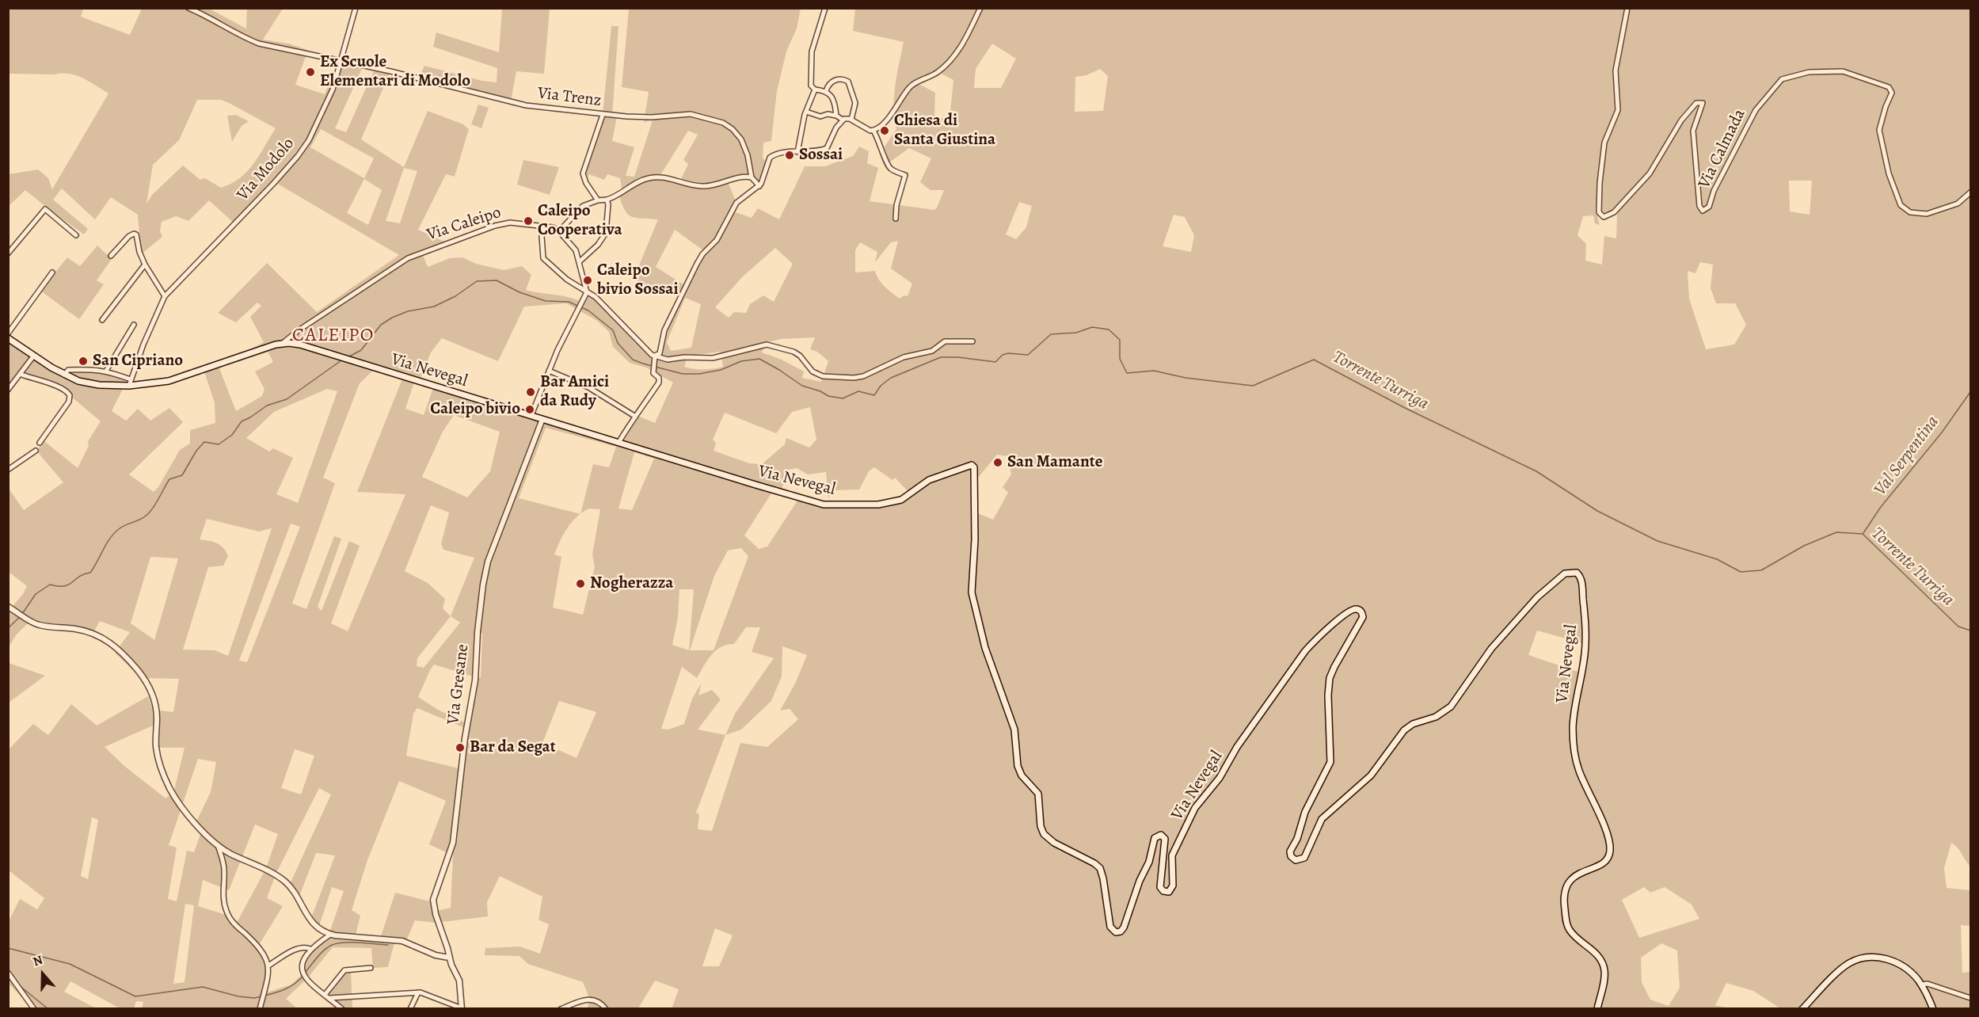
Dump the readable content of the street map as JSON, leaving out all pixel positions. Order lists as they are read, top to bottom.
{
  "streets": {
    "main road": ["Via Nevegal"],
    "street": [
      "Via Trenz",
      "Via Calmada",
      "Via Modolo",
      "Via Caleipo",
      "Via Gresane"
    ]
  },
  "crossings": [
    ["Via Trenz", "Via Modolo"],
    ["Via Caleipo", "Via Nevegal"],
    ["Via Nevegal", "Via Gresane"]
  ],
  "districts": ["CALEIPO"],
  "water": ["Torrente Turriga", "Val Serpentina"],
  "places": [
    "Ex Scuole Elementari di Modolo",
    "Chiesa di Santa Giustina",
    "Sossai",
    "Caleipo Cooperativa",
    "Caleipo bivio Sossai",
    "San Cipriano",
    "Bar Amici da Rudy",
    "Caleipo bivio",
    "San Mamante",
    "Nogherazza",
    "Bar da Segat"
  ],
  "north": "top"
}
